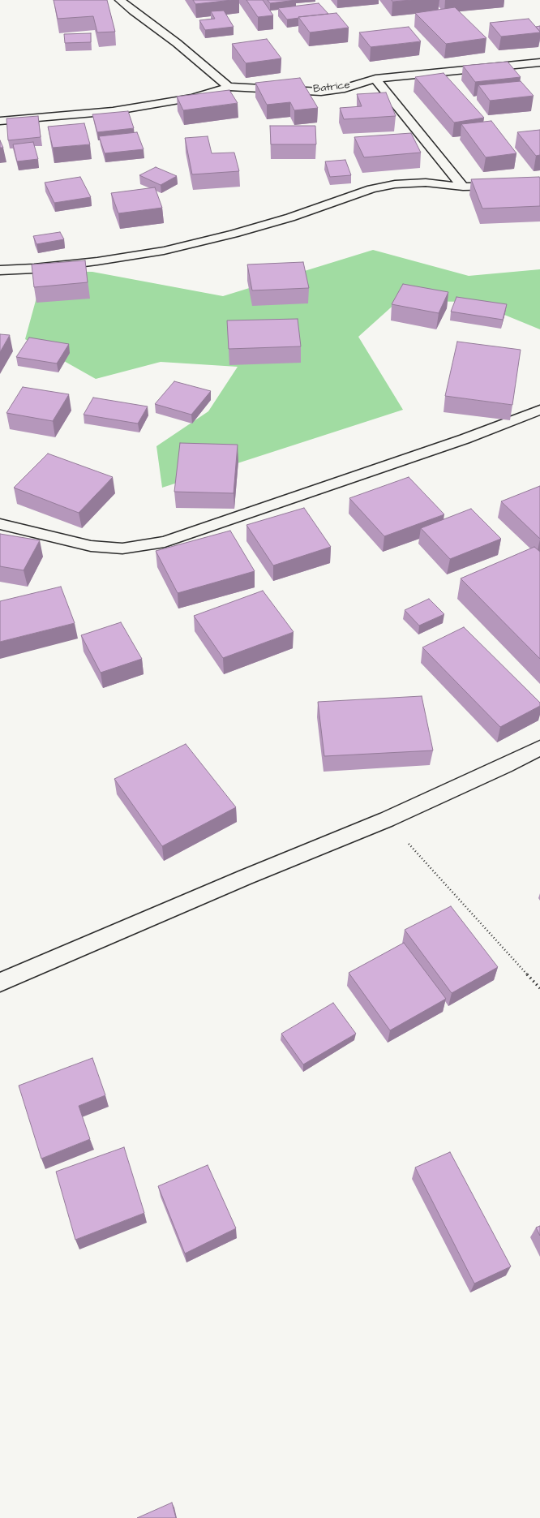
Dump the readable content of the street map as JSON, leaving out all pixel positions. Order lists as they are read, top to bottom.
{
  "streets": {
    "street": ["Batrice"]
  }
}
